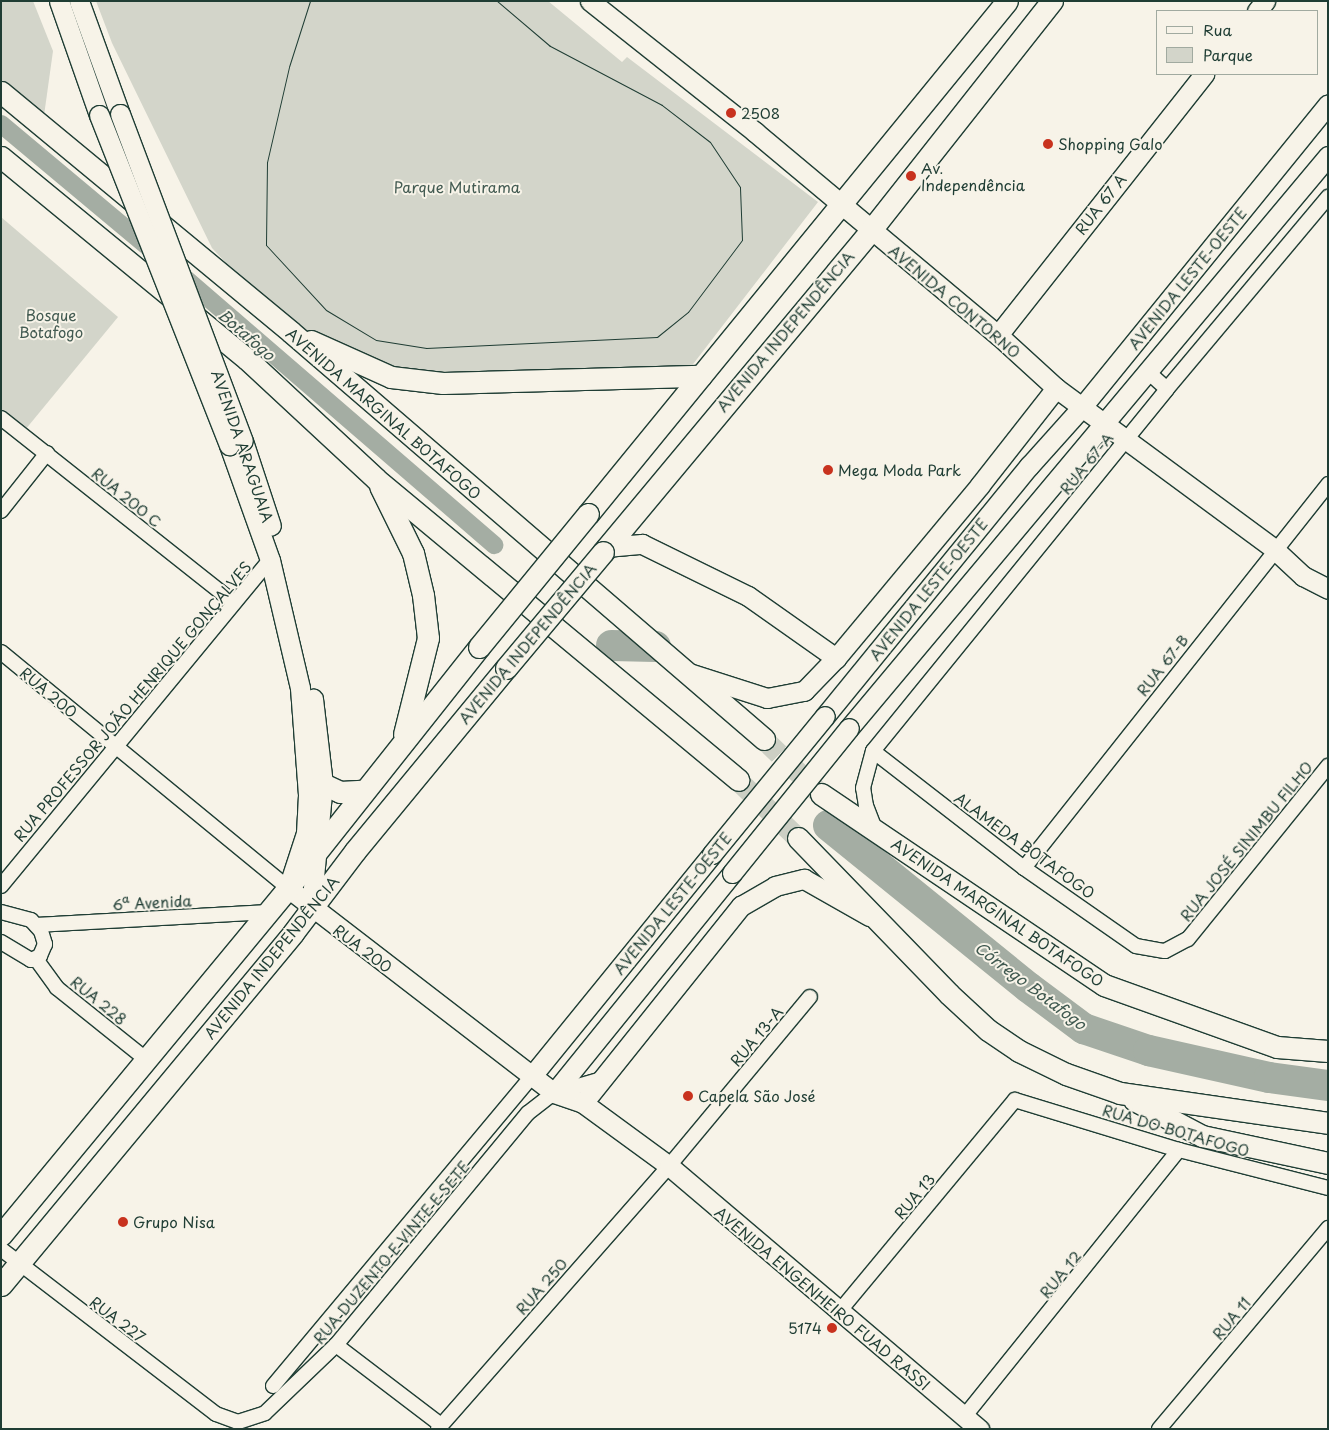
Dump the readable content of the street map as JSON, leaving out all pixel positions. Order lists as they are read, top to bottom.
{
  "streets": {
    "main road": [
      "RUA 67 A",
      "AVENIDA LESTE-OESTE",
      "AVENIDA CONTORNO",
      "AVENIDA INDEPENDÊNCIA",
      "AVENIDA MARGINAL BOTAFOGO",
      "AVENIDA ARAGUAIA",
      "RUA 200",
      "AVENIDA ENGENHEIRO FUAD RASSI"
    ],
    "street": [
      "RUA 67-A",
      "RUA 200 C",
      "RUA 67-B",
      "RUA PROFESSOR JOÃO HENRIQUE GONÇALVES",
      "RUA JOSÉ SINIMBU FILHO",
      "ALAMEDA BOTAFOGO",
      "6ª Avenida",
      "RUA 228",
      "RUA 13-A",
      "RUA DO BOTAFOGO",
      "RUA 13",
      "RUA DUZENTO E VINTE E SETE",
      "RUA 12",
      "RUA 250",
      "RUA 11",
      "RUA 227"
    ]
  },
  "crossings": [
    ["RUA 67 A", "AVENIDA CONTORNO"],
    ["AVENIDA LESTE-OESTE", "AVENIDA CONTORNO"],
    ["AVENIDA LESTE-OESTE", "RUA 200"],
    ["AVENIDA LESTE-OESTE", "RUA DUZENTO E VINTE E SETE"],
    ["AVENIDA CONTORNO", "AVENIDA INDEPENDÊNCIA"],
    ["AVENIDA CONTORNO", "RUA 67-A"],
    ["AVENIDA CONTORNO", "RUA 67-B"],
    ["AVENIDA INDEPENDÊNCIA", "AVENIDA ARAGUAIA"],
    ["AVENIDA INDEPENDÊNCIA", "RUA 200"],
    ["AVENIDA INDEPENDÊNCIA", "6ª Avenida"],
    ["AVENIDA INDEPENDÊNCIA", "RUA 228"],
    ["AVENIDA INDEPENDÊNCIA", "RUA 227"],
    ["AVENIDA ARAGUAIA", "RUA 200"],
    ["AVENIDA ARAGUAIA", "RUA PROFESSOR JOÃO HENRIQUE GONÇALVES"],
    ["RUA 67-A", "ALAMEDA BOTAFOGO"],
    ["RUA 200 C", "RUA PROFESSOR JOÃO HENRIQUE GONÇALVES"],
    ["RUA 67-B", "ALAMEDA BOTAFOGO"],
    ["RUA 200", "RUA PROFESSOR JOÃO HENRIQUE GONÇALVES"],
    ["RUA 200", "RUA 13-A"],
    ["RUA 200", "RUA DUZENTO E VINTE E SETE"],
    ["RUA 200", "RUA 250"],
    ["RUA 200", "AVENIDA ENGENHEIRO FUAD RASSI"],
    ["RUA JOSÉ SINIMBU FILHO", "ALAMEDA BOTAFOGO"],
    ["RUA 13-A", "RUA 250"],
    ["RUA 13-A", "AVENIDA ENGENHEIRO FUAD RASSI"],
    ["RUA DO BOTAFOGO", "RUA 13"],
    ["RUA DO BOTAFOGO", "RUA 12"],
    ["RUA 13", "AVENIDA ENGENHEIRO FUAD RASSI"],
    ["RUA DUZENTO E VINTE E SETE", "RUA 227"],
    ["RUA 12", "AVENIDA ENGENHEIRO FUAD RASSI"],
    ["RUA 250", "AVENIDA ENGENHEIRO FUAD RASSI"]
  ],
  "water": ["Botafogo", "Córrego Botafogo"],
  "parks": ["Parque Mutirama", "Bosque Botafogo"],
  "places": [
    "2508",
    "Shopping Galo",
    "Av. Independência",
    "Mega Moda Park",
    "Capela São José",
    "Grupo Nisa",
    "5174"
  ],
  "legend": ["Rua", "Parque"]
}
